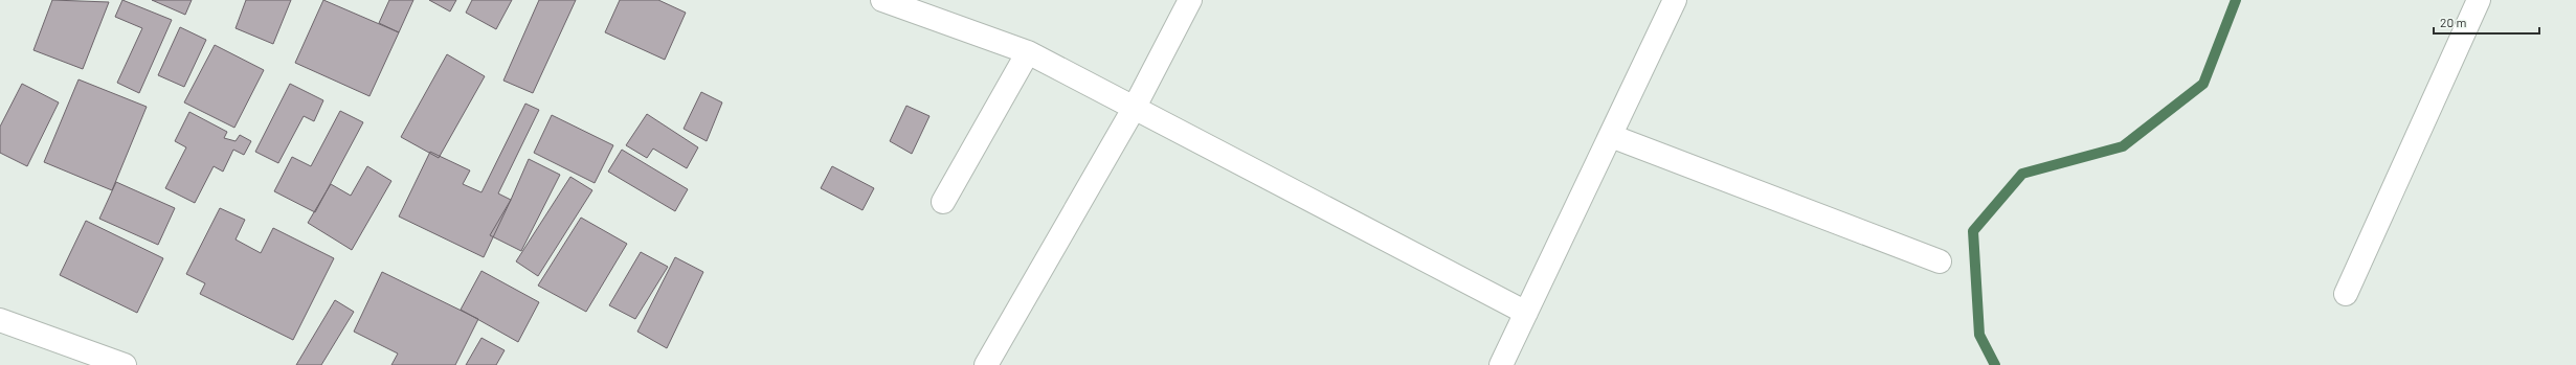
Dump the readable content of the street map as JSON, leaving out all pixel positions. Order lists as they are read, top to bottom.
{
  "scale_bar": "20 m"
}
